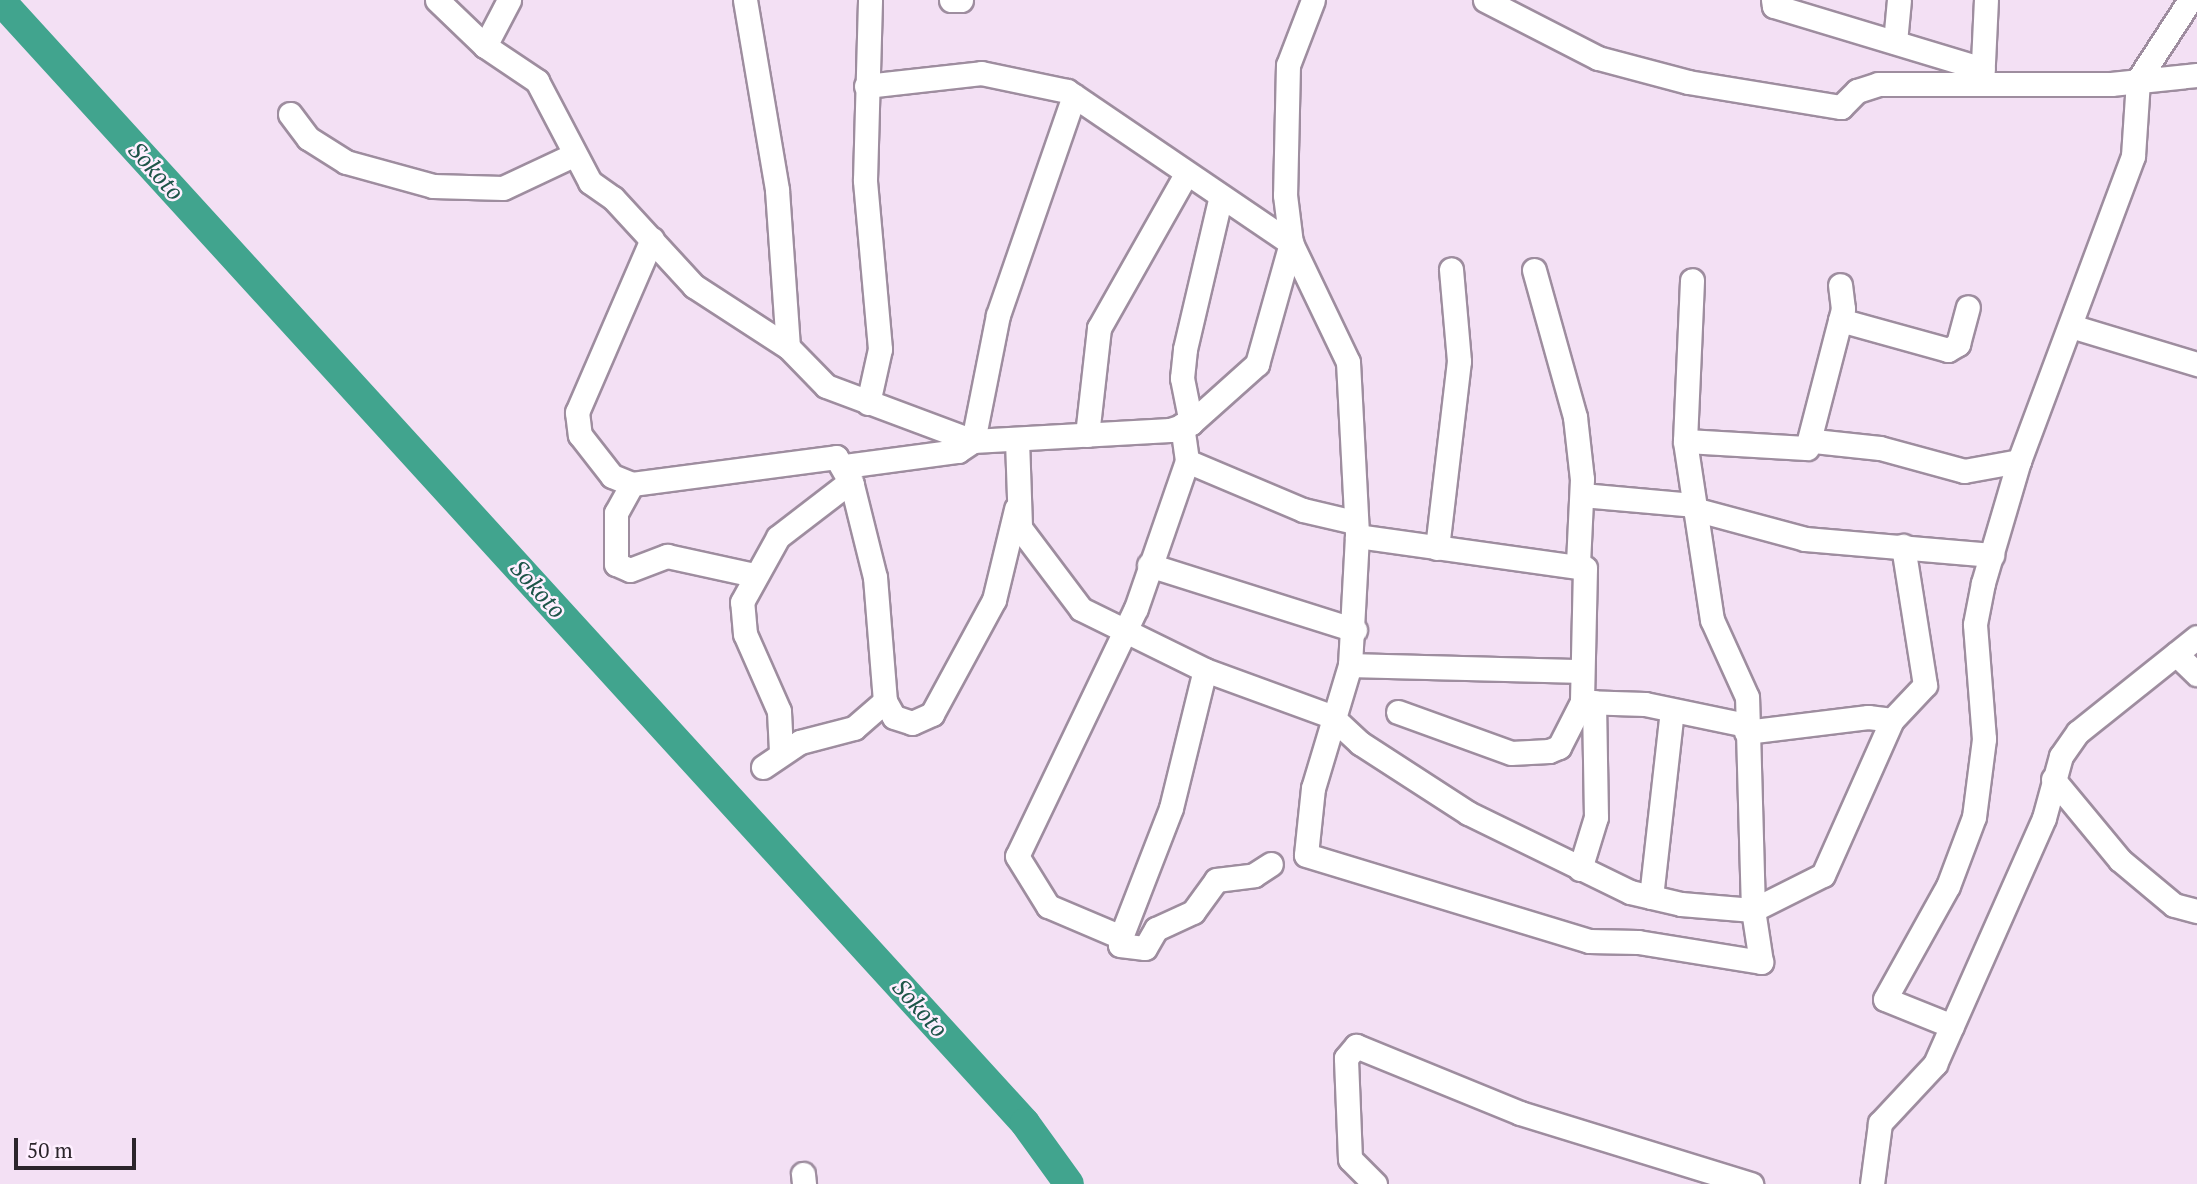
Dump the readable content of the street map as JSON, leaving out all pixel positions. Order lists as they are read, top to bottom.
{
  "water": ["Sokoto"],
  "scale_bar": "50 m"
}
